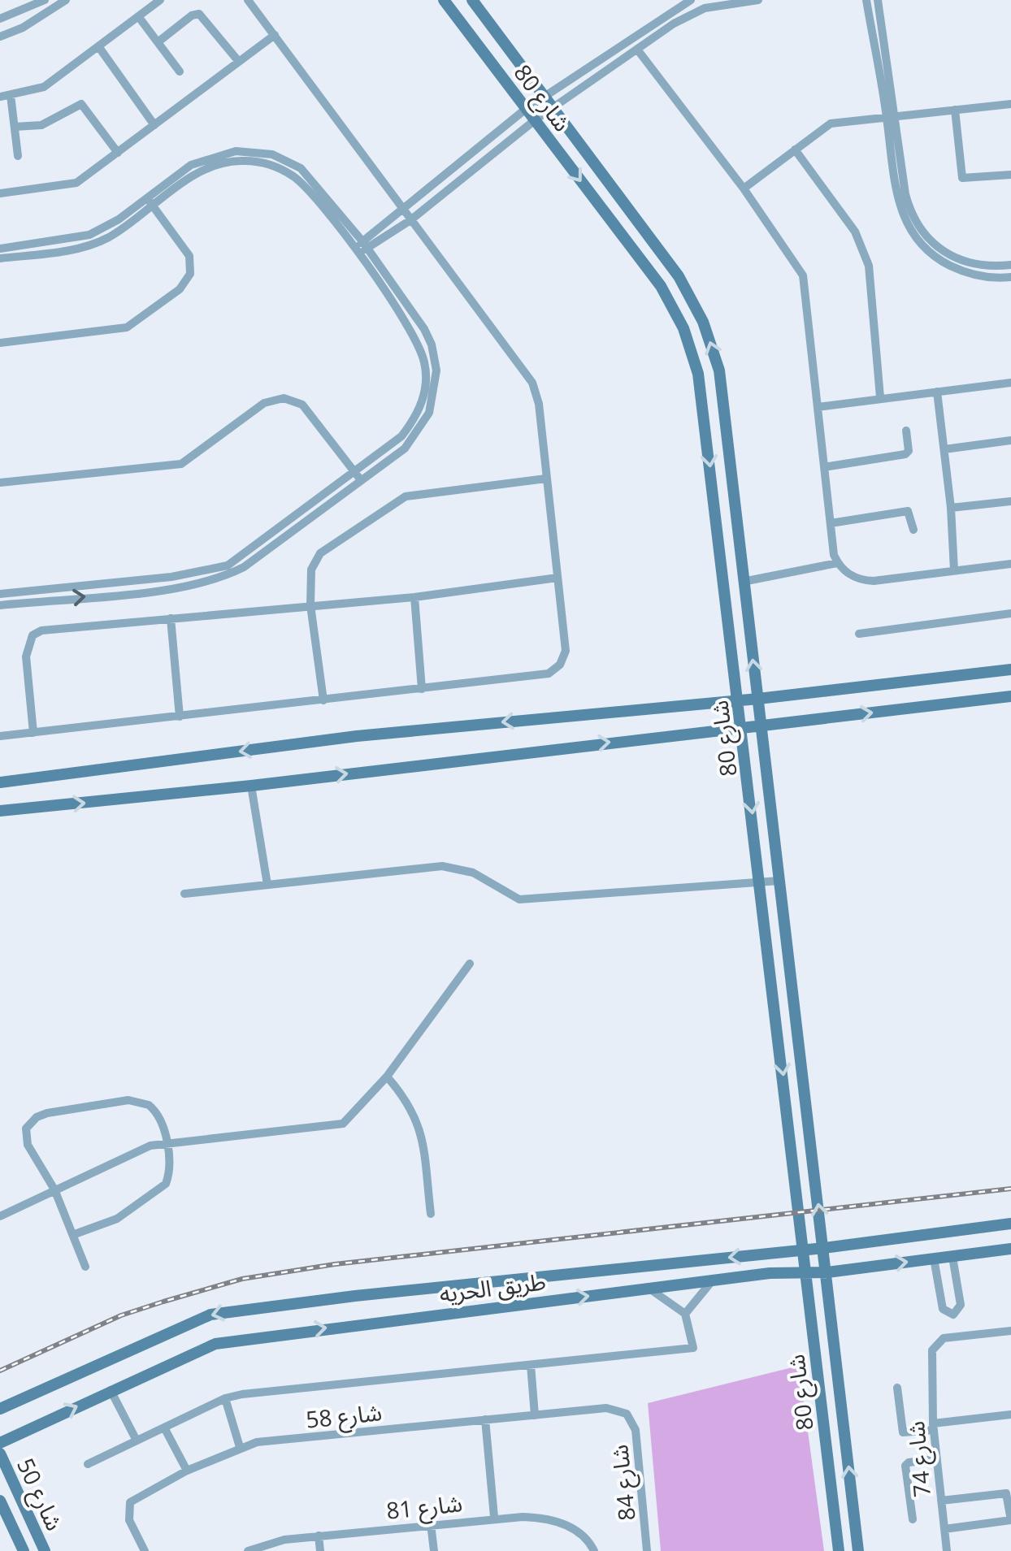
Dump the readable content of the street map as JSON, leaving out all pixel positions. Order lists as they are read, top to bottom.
{
  "streets": {
    "street": [
      "شارع 80",
      "طريق الحريه",
      "شارع 58",
      "شارع 74",
      "شارع 84",
      "شارع 50",
      "شارع 81"
    ]
  },
  "crossings": [
    ["شارع 80", "طريق الحريه"],
    ["شارع 58", "شارع 84"]
  ]
}
